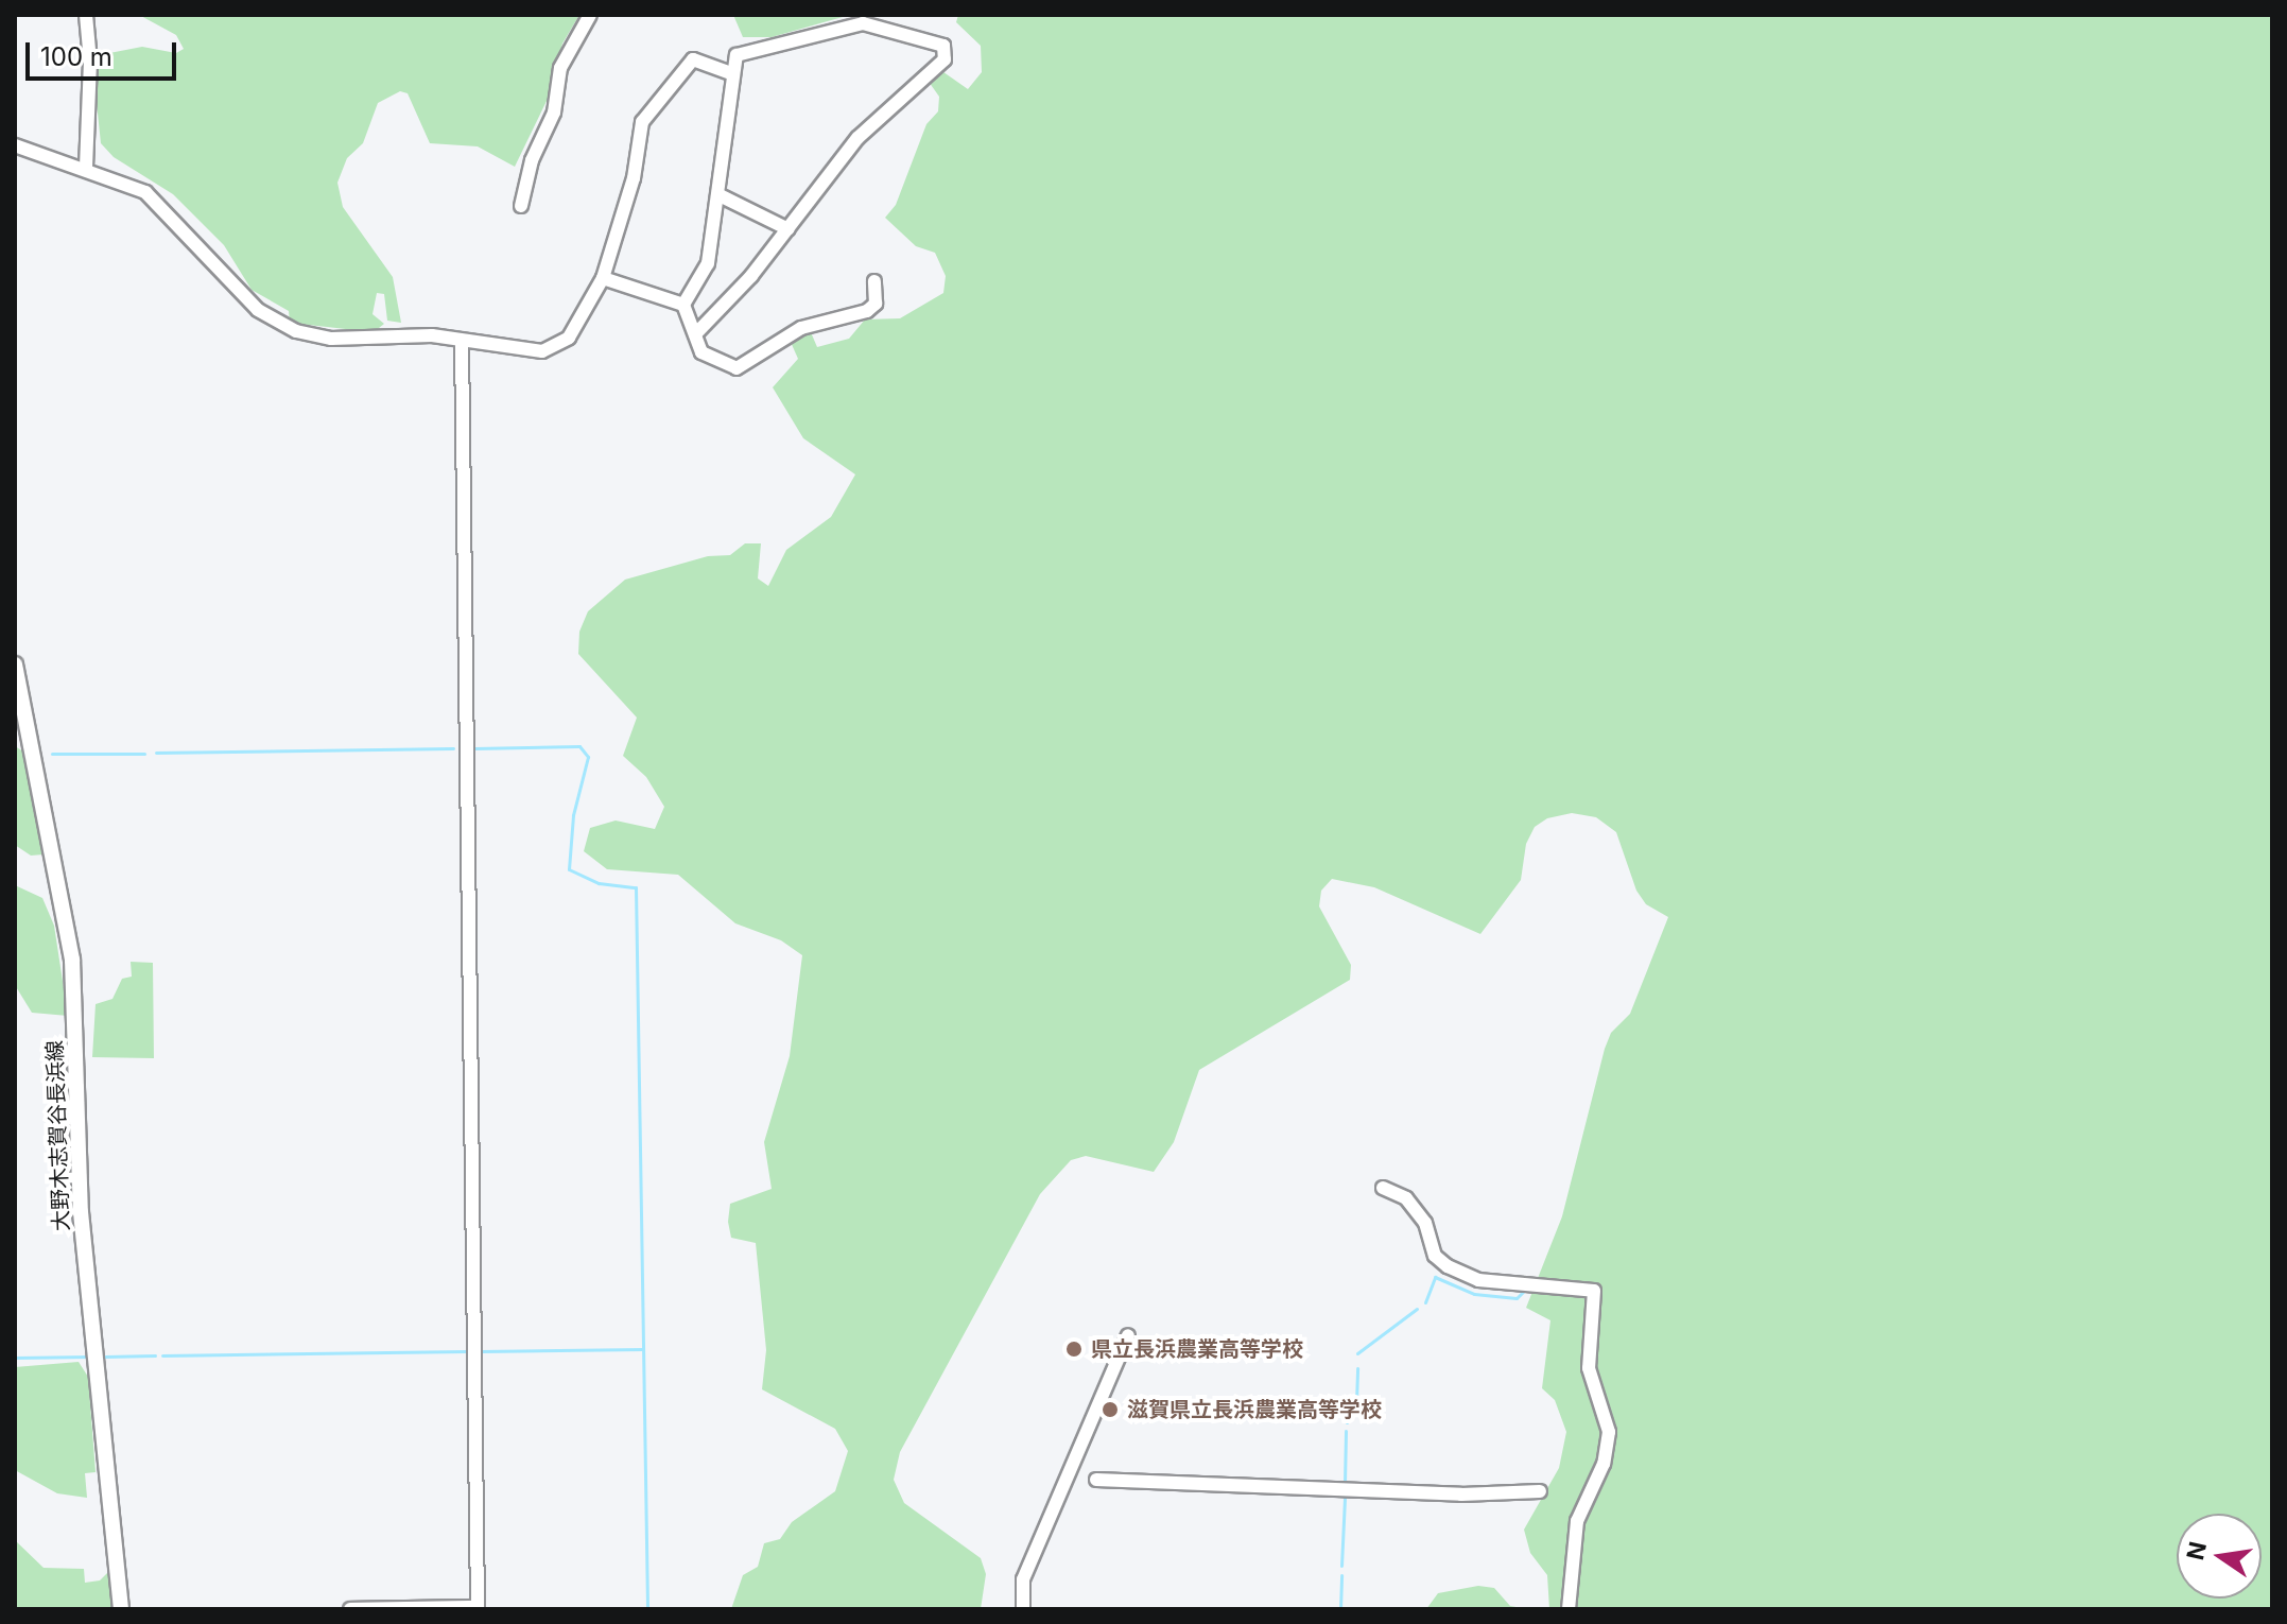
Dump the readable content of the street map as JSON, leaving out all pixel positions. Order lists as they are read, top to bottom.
{
  "streets": {
    "main road": ["大野木志賀谷長浜線"]
  },
  "places": ["県立長浜農業高等学校", "滋賀県立長浜農業高等学校"],
  "scale_bar": "100 m",
  "north": "left"
}
